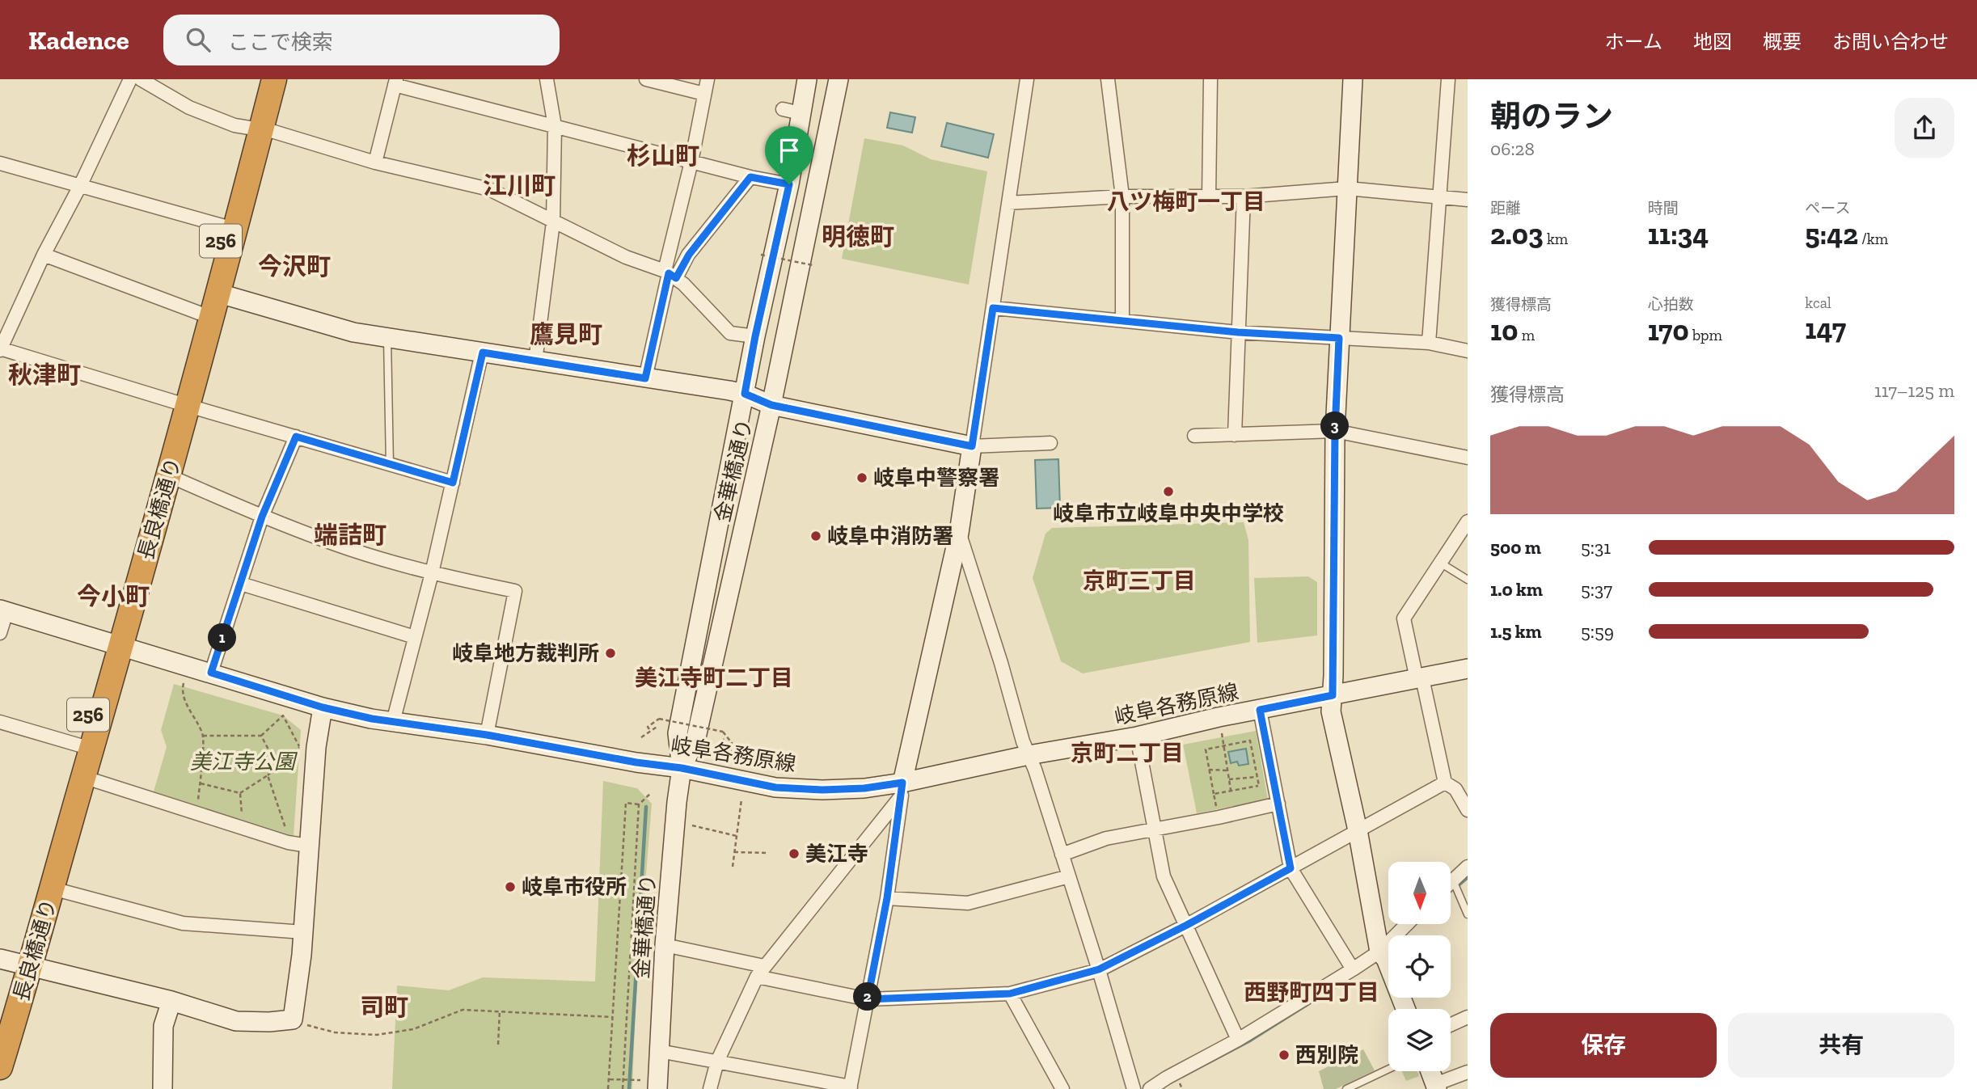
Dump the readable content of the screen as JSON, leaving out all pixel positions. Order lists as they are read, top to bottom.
{
  "streets": {
    "highway": ["256", "長良橋通り"],
    "street": ["金華橋通り", "岐阜各務原線"]
  },
  "crossings": [
    ["金華橋通り", "岐阜各務原線"],
    ["長良橋通り", "岐阜各務原線"]
  ],
  "districts": [
    "杉山町",
    "江川町",
    "八ツ梅町一丁目",
    "明徳町",
    "今沢町",
    "鷹見町",
    "秋津町",
    "端詰町",
    "京町三丁目",
    "今小町",
    "美江寺町二丁目",
    "京町二丁目",
    "西野町四丁目",
    "司町"
  ],
  "parks": ["美江寺公園"],
  "places": [
    "岐阜中警察署",
    "岐阜市立岐阜中央中学校",
    "岐阜中消防署",
    "岐阜地方裁判所",
    "美江寺",
    "岐阜市役所",
    "西別院"
  ],
  "north": "bottom",
  "page": {
    "header": "Kadence",
    "search": "ここで検索",
    "nav": [
      "ホーム",
      "地図",
      "概要",
      "お問い合わせ"
    ],
    "heading": ["朝のラン", "06:28"],
    "stats": [
      ["距離", "2.03 km"],
      ["時間", "11:34"],
      ["ペース", "5:42 /km"],
      ["獲得標高", "10 m"],
      ["心拍数", "170 bpm"],
      ["kcal", "147"]
    ],
    "chart": ["獲得標高", "117–125 m"],
    "pins": ["3", "1", "2"],
    "list": [
      {
        "name": "500 m",
        "note": "5:31"
      },
      {
        "name": "1.0 km",
        "note": "5:37"
      },
      {
        "name": "1.5 km",
        "note": "5:59"
      }
    ],
    "buttons": ["保存", "共有"]
  }
}
